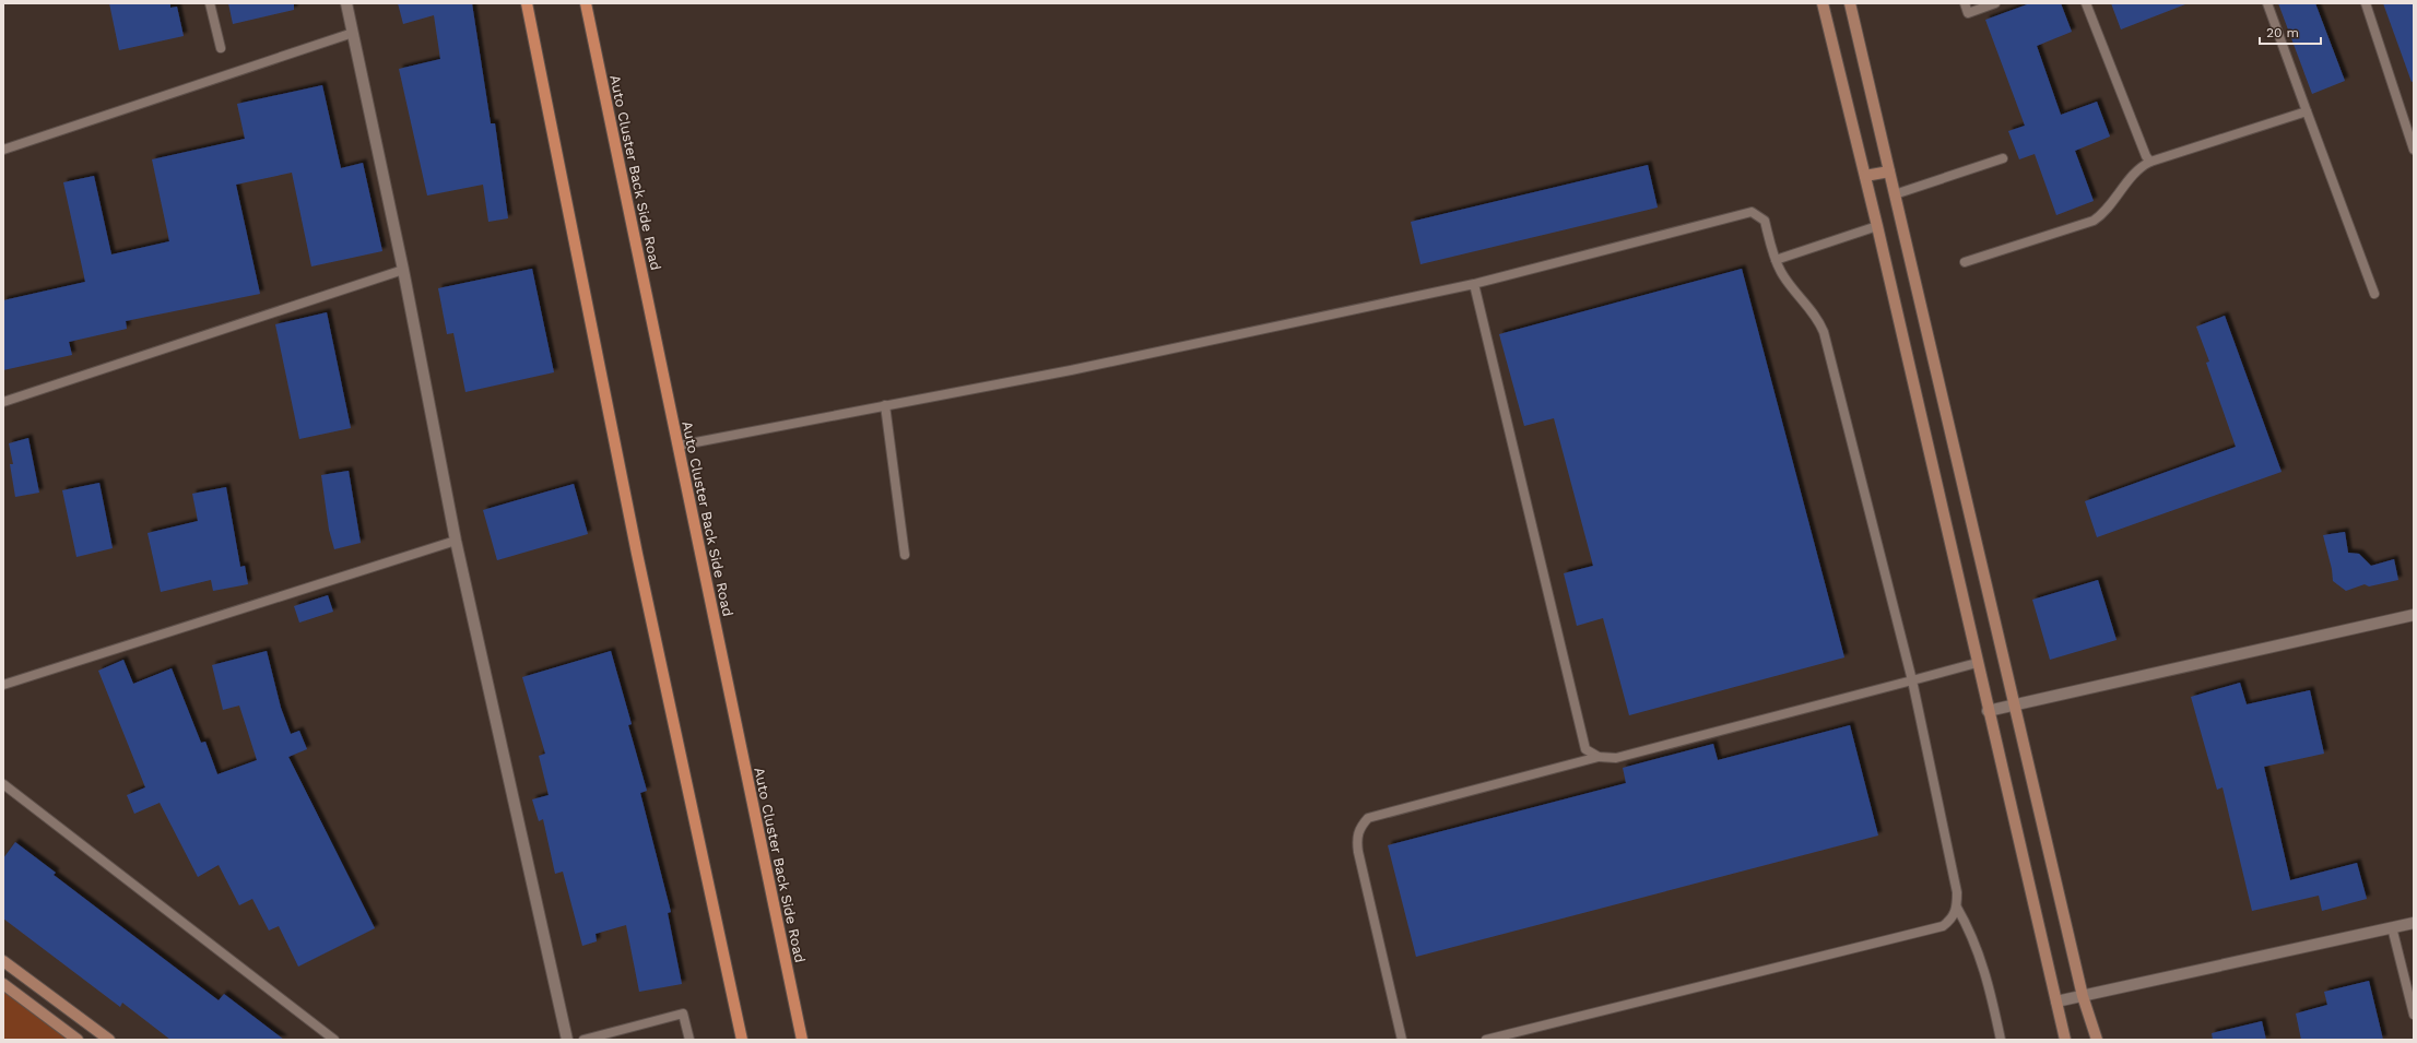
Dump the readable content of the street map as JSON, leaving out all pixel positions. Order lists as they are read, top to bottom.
{
  "streets": {
    "main road": ["Auto Cluster Back Side Road"]
  },
  "scale_bar": "20 m"
}
